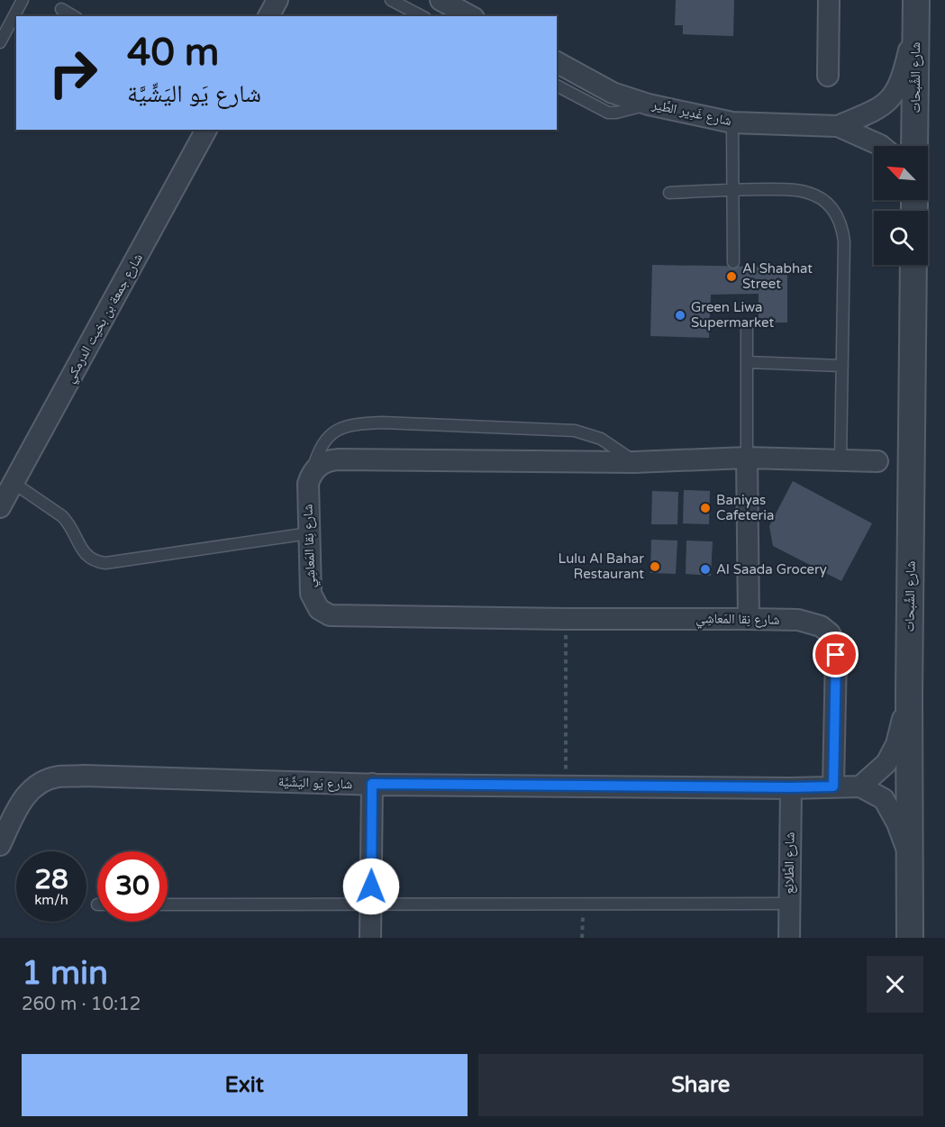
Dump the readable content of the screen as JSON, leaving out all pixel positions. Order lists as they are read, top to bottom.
{
  "streets": {
    "street": [
      "شارع الشَّبحات",
      "شارع غَدِير الطَّير",
      "شارع جمعة بن بخيت الدرمكي",
      "شارع نِقا المَعاشِي",
      "شارع يَو اليَشِّيَّة",
      "شارع الطَّلائِع"
    ]
  },
  "crossings": [
    ["شارع الشَّبحات", "شارع غَدِير الطَّير"],
    ["شارع الشَّبحات", "شارع يَو اليَشِّيَّة"],
    ["شارع نِقا المَعاشِي", "شارع يَو اليَشِّيَّة"],
    ["شارع يَو اليَشِّيَّة", "شارع الطَّلائِع"]
  ],
  "places": [
    "Al Shabhat Street",
    "Green Liwa Supermarket",
    "Baniyas Cafeteria",
    "Lulu Al Bahar Restaurant",
    "Al Saada Grocery"
  ],
  "north": "top left",
  "page": {
    "turn": ["40 m", "شارع يَو اليَشِّيَّة"],
    "speed": "28 km/h",
    "limit": "30",
    "heading": ["1 min", "260 m · 10:12"],
    "buttons": ["Exit", "Share"]
  }
}
